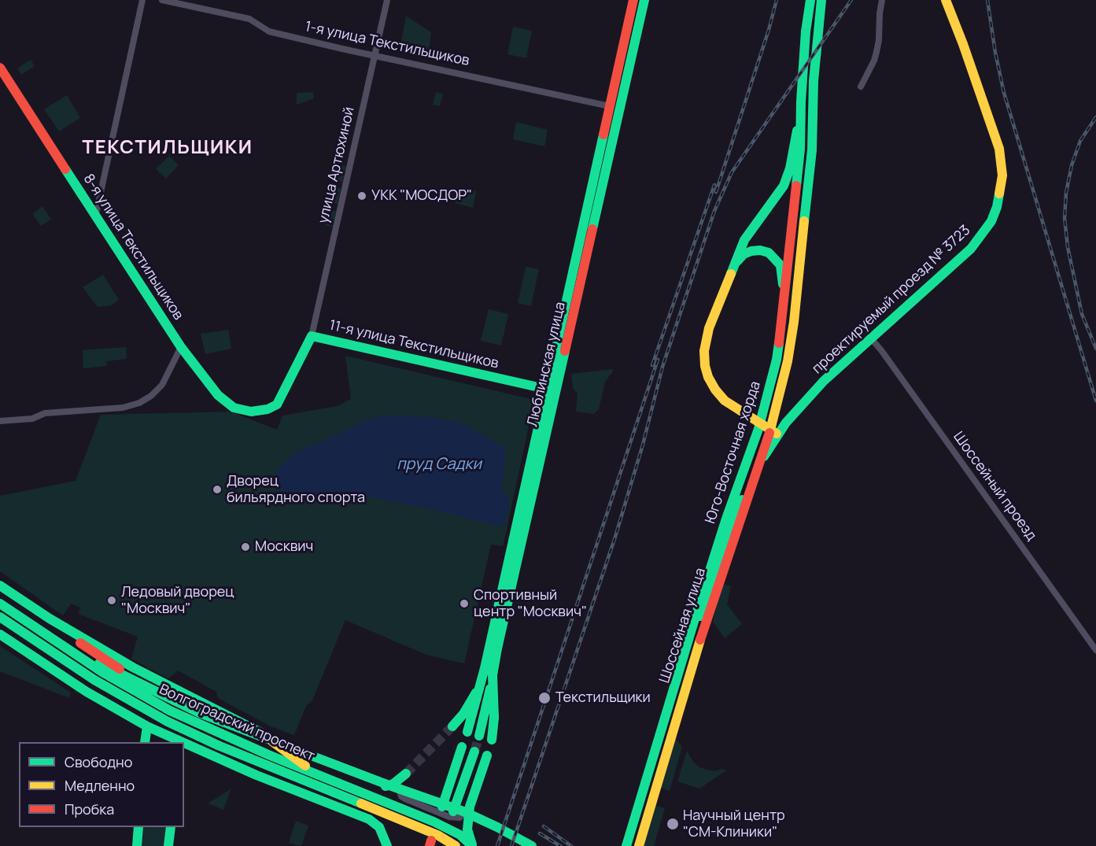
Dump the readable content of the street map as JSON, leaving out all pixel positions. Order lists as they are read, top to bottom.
{
  "streets": {
    "main road": [
      "8-я улица Текстильщиков",
      "проектируемый проезд № 3723",
      "11-я улица Текстильщиков",
      "Люблинская улица",
      "Юго-Восточная хорда",
      "Шоссейная улица",
      "Волгоградский проспект"
    ],
    "street": ["1-я улица Текстильщиков", "улица Артюхиной", "Шоссейный проезд"]
  },
  "crossings": [
    ["1-я улица Текстильщиков", "улица Артюхиной"],
    ["1-я улица Текстильщиков", "Люблинская улица"],
    ["улица Артюхиной", "11-я улица Текстильщиков"],
    ["8-я улица Текстильщиков", "11-я улица Текстильщиков"],
    ["проектируемый проезд № 3723", "Шоссейный проезд"],
    ["проектируемый проезд № 3723", "Шоссейная улица"],
    ["11-я улица Текстильщиков", "Люблинская улица"],
    ["Юго-Восточная хорда", "Шоссейная улица"]
  ],
  "districts": ["ТЕКСТИЛЬЩИКИ"],
  "water": ["пруд Садки"],
  "places": [
    "УКК \"МОСДОР\"",
    "Дворец бильярдного спорта",
    "Москвич",
    "Ледовый дворец \"Москвич\"",
    "Спортивный центр \"Москвич\"",
    "Текстильщики",
    "Научный центр \"СМ-Клиники\""
  ],
  "legend": ["Свободно", "Медленно", "Пробка"]
}
